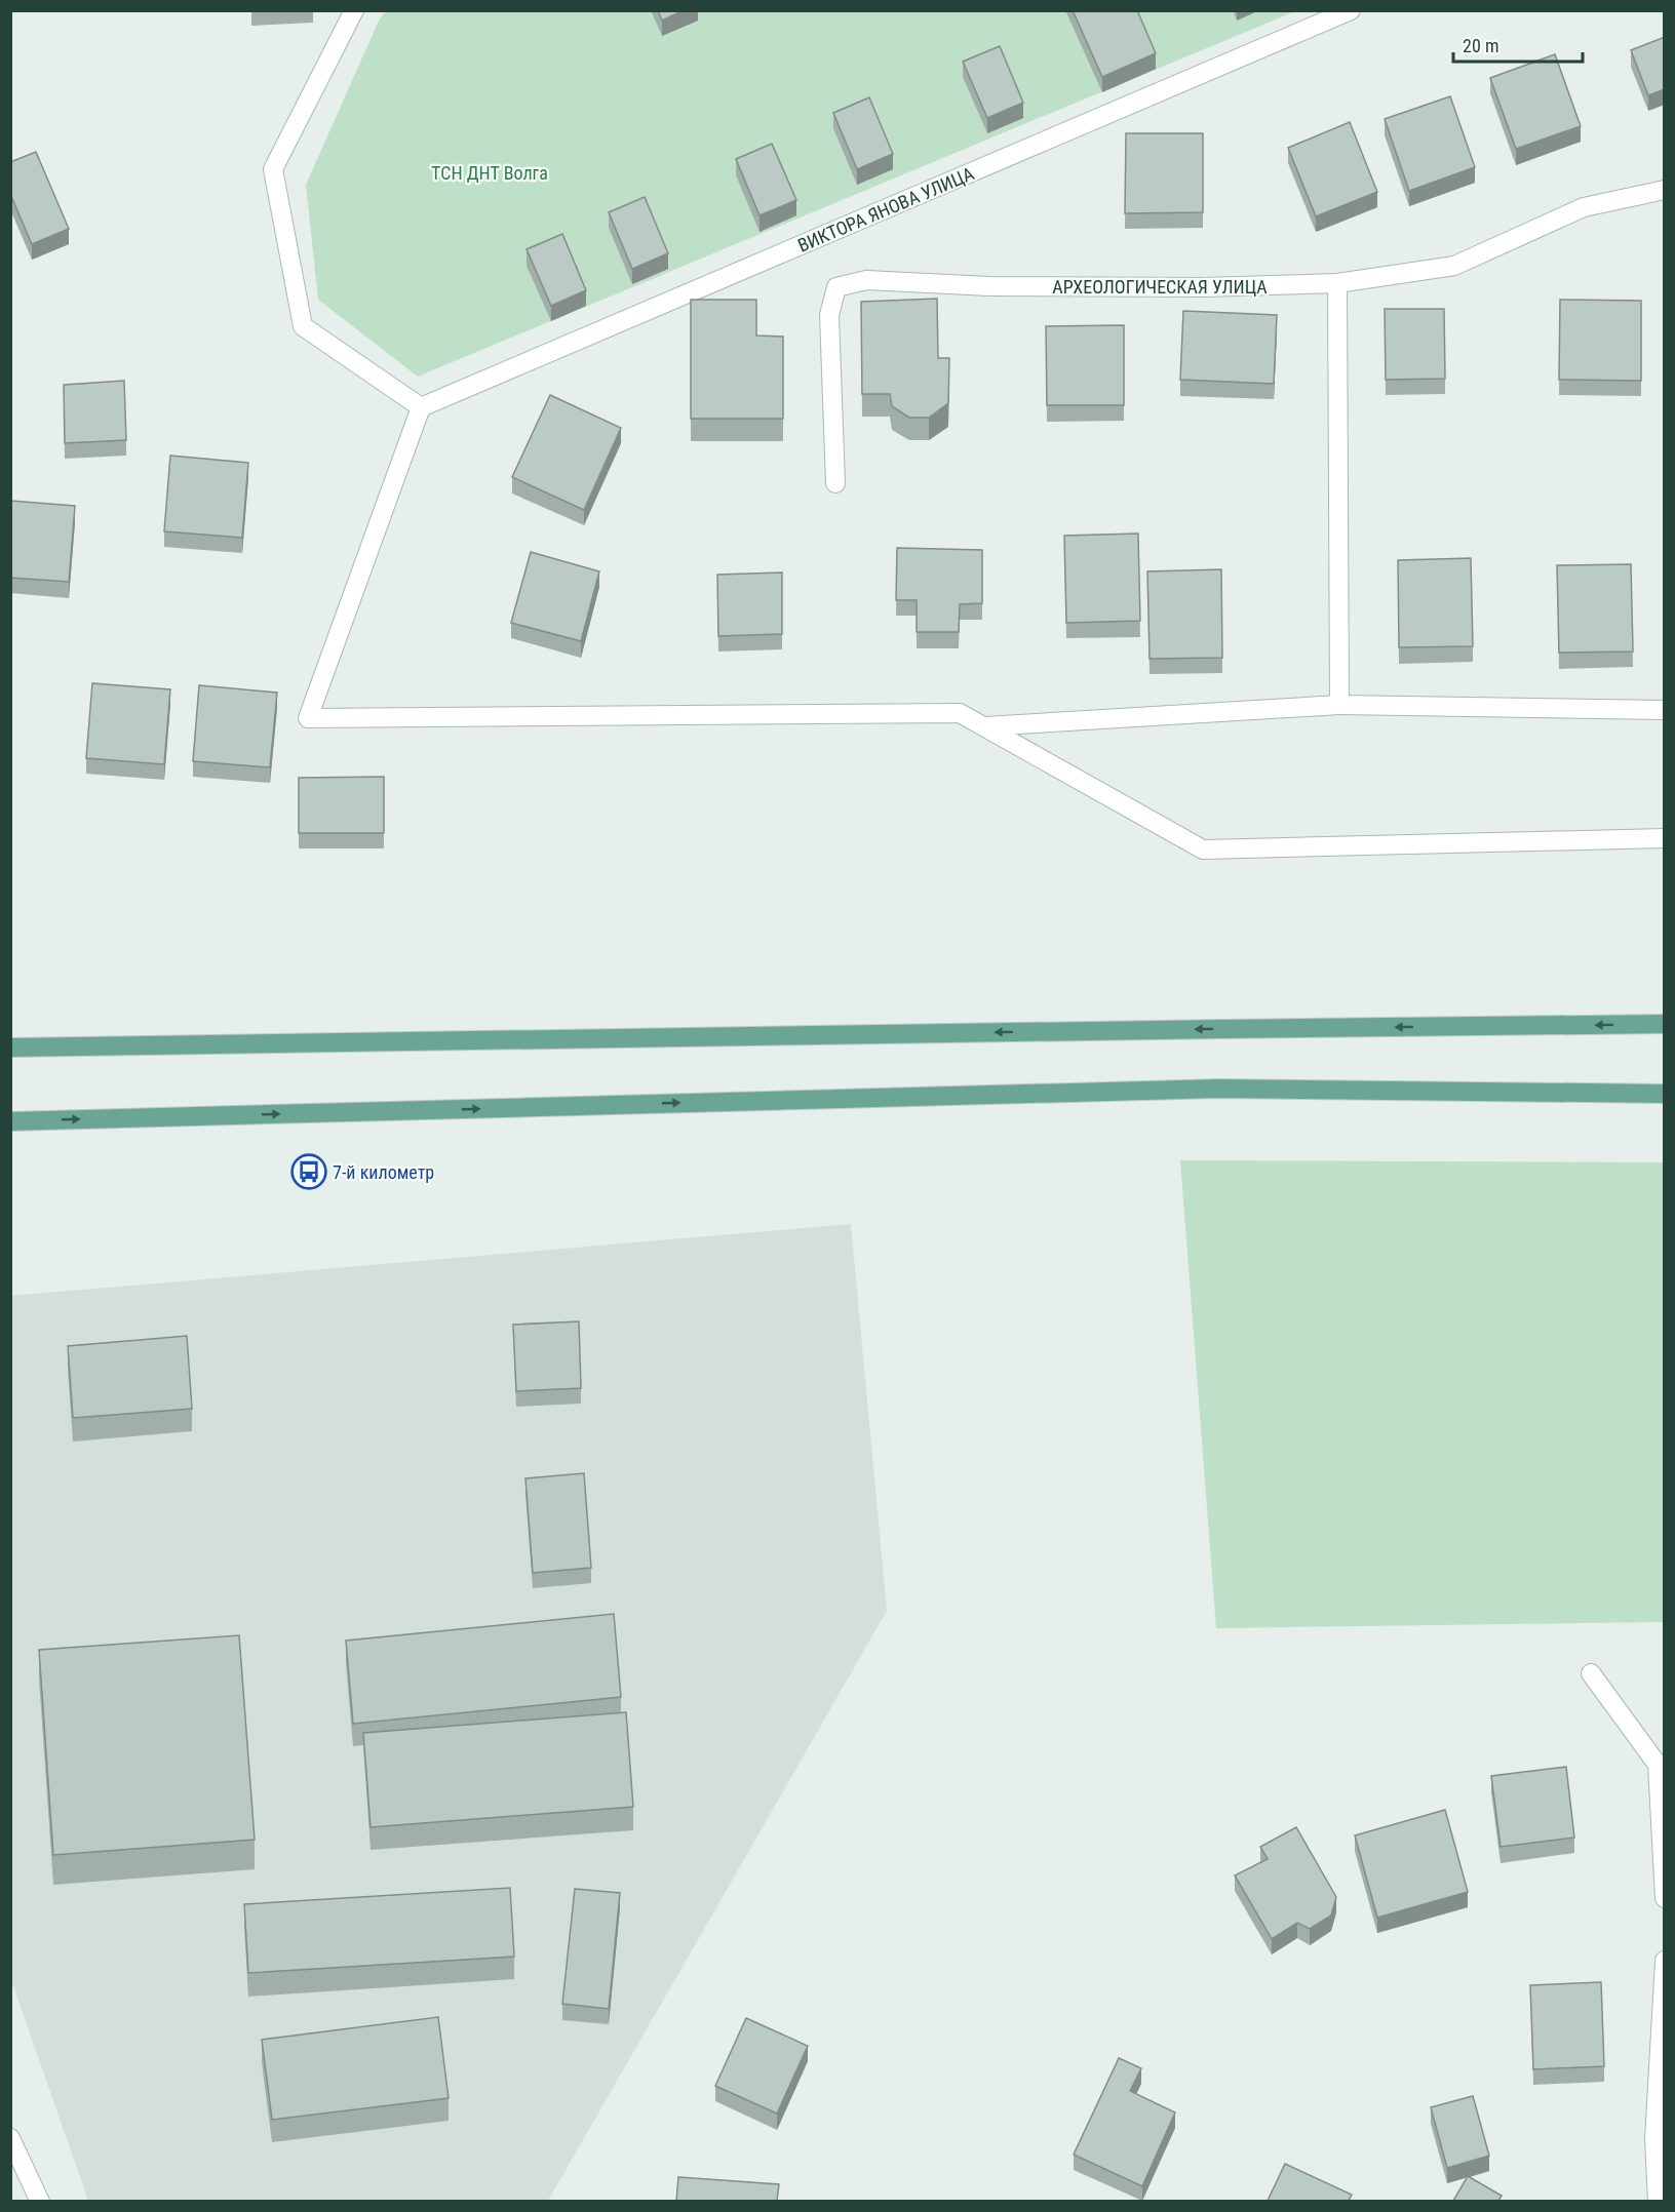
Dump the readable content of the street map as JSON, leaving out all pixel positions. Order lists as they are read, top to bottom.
{
  "streets": {
    "street": ["ВИКТОРА ЯНОВА УЛИЦА", "АРХЕОЛОГИЧЕСКАЯ УЛИЦА"]
  },
  "parks": ["ТСН ДНТ Волга"],
  "places": {
    "bus stop": ["7-й километр"]
  },
  "scale_bar": "20 m"
}
